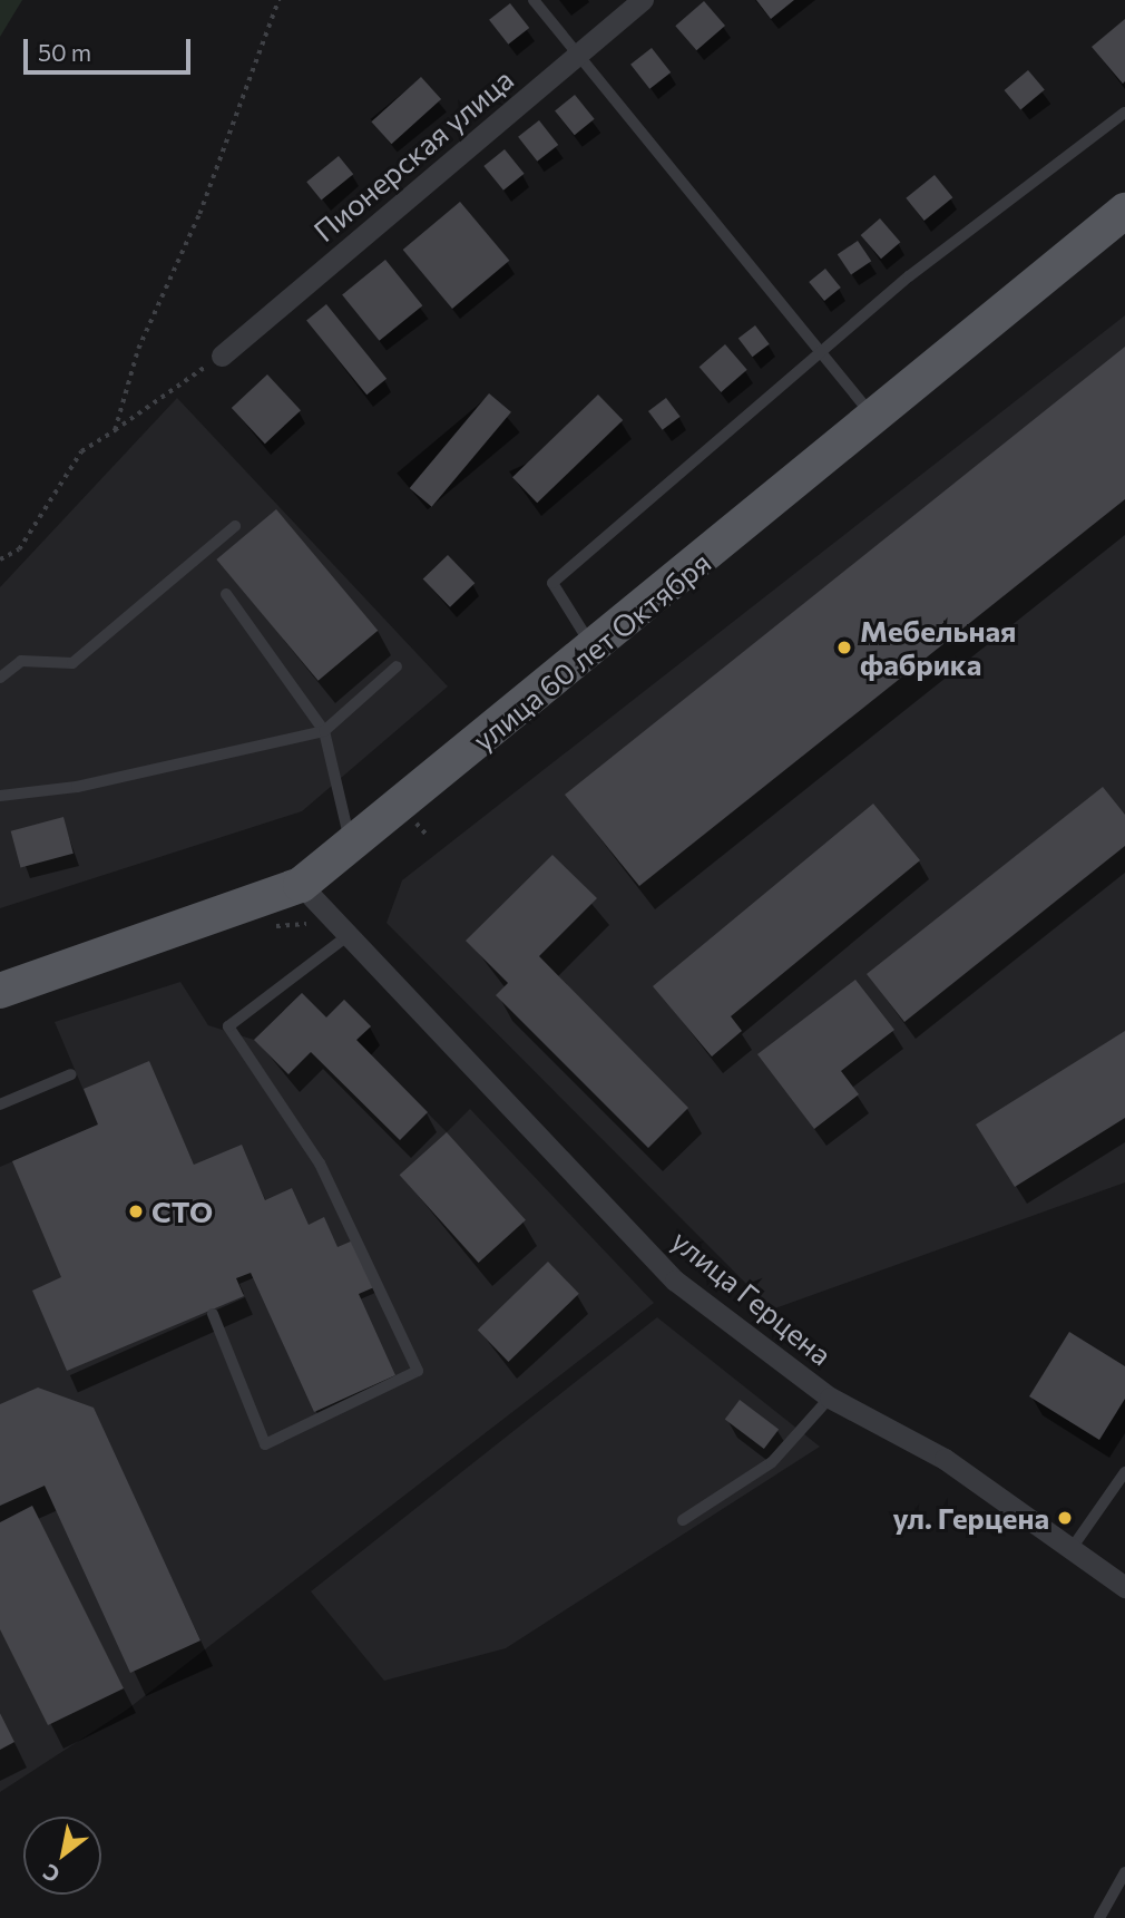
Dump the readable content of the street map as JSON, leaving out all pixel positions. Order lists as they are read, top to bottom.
{
  "streets": {
    "main road": ["улица 60 лет Октября"],
    "street": ["Пионерская улица", "улица Герцена"]
  },
  "crossings": [
    ["улица 60 лет Октября", "улица Герцена"]
  ],
  "places": ["Мебельная фабрика", "СТО", "ул. Герцена"],
  "scale_bar": "50 m",
  "north": "bottom left"
}
